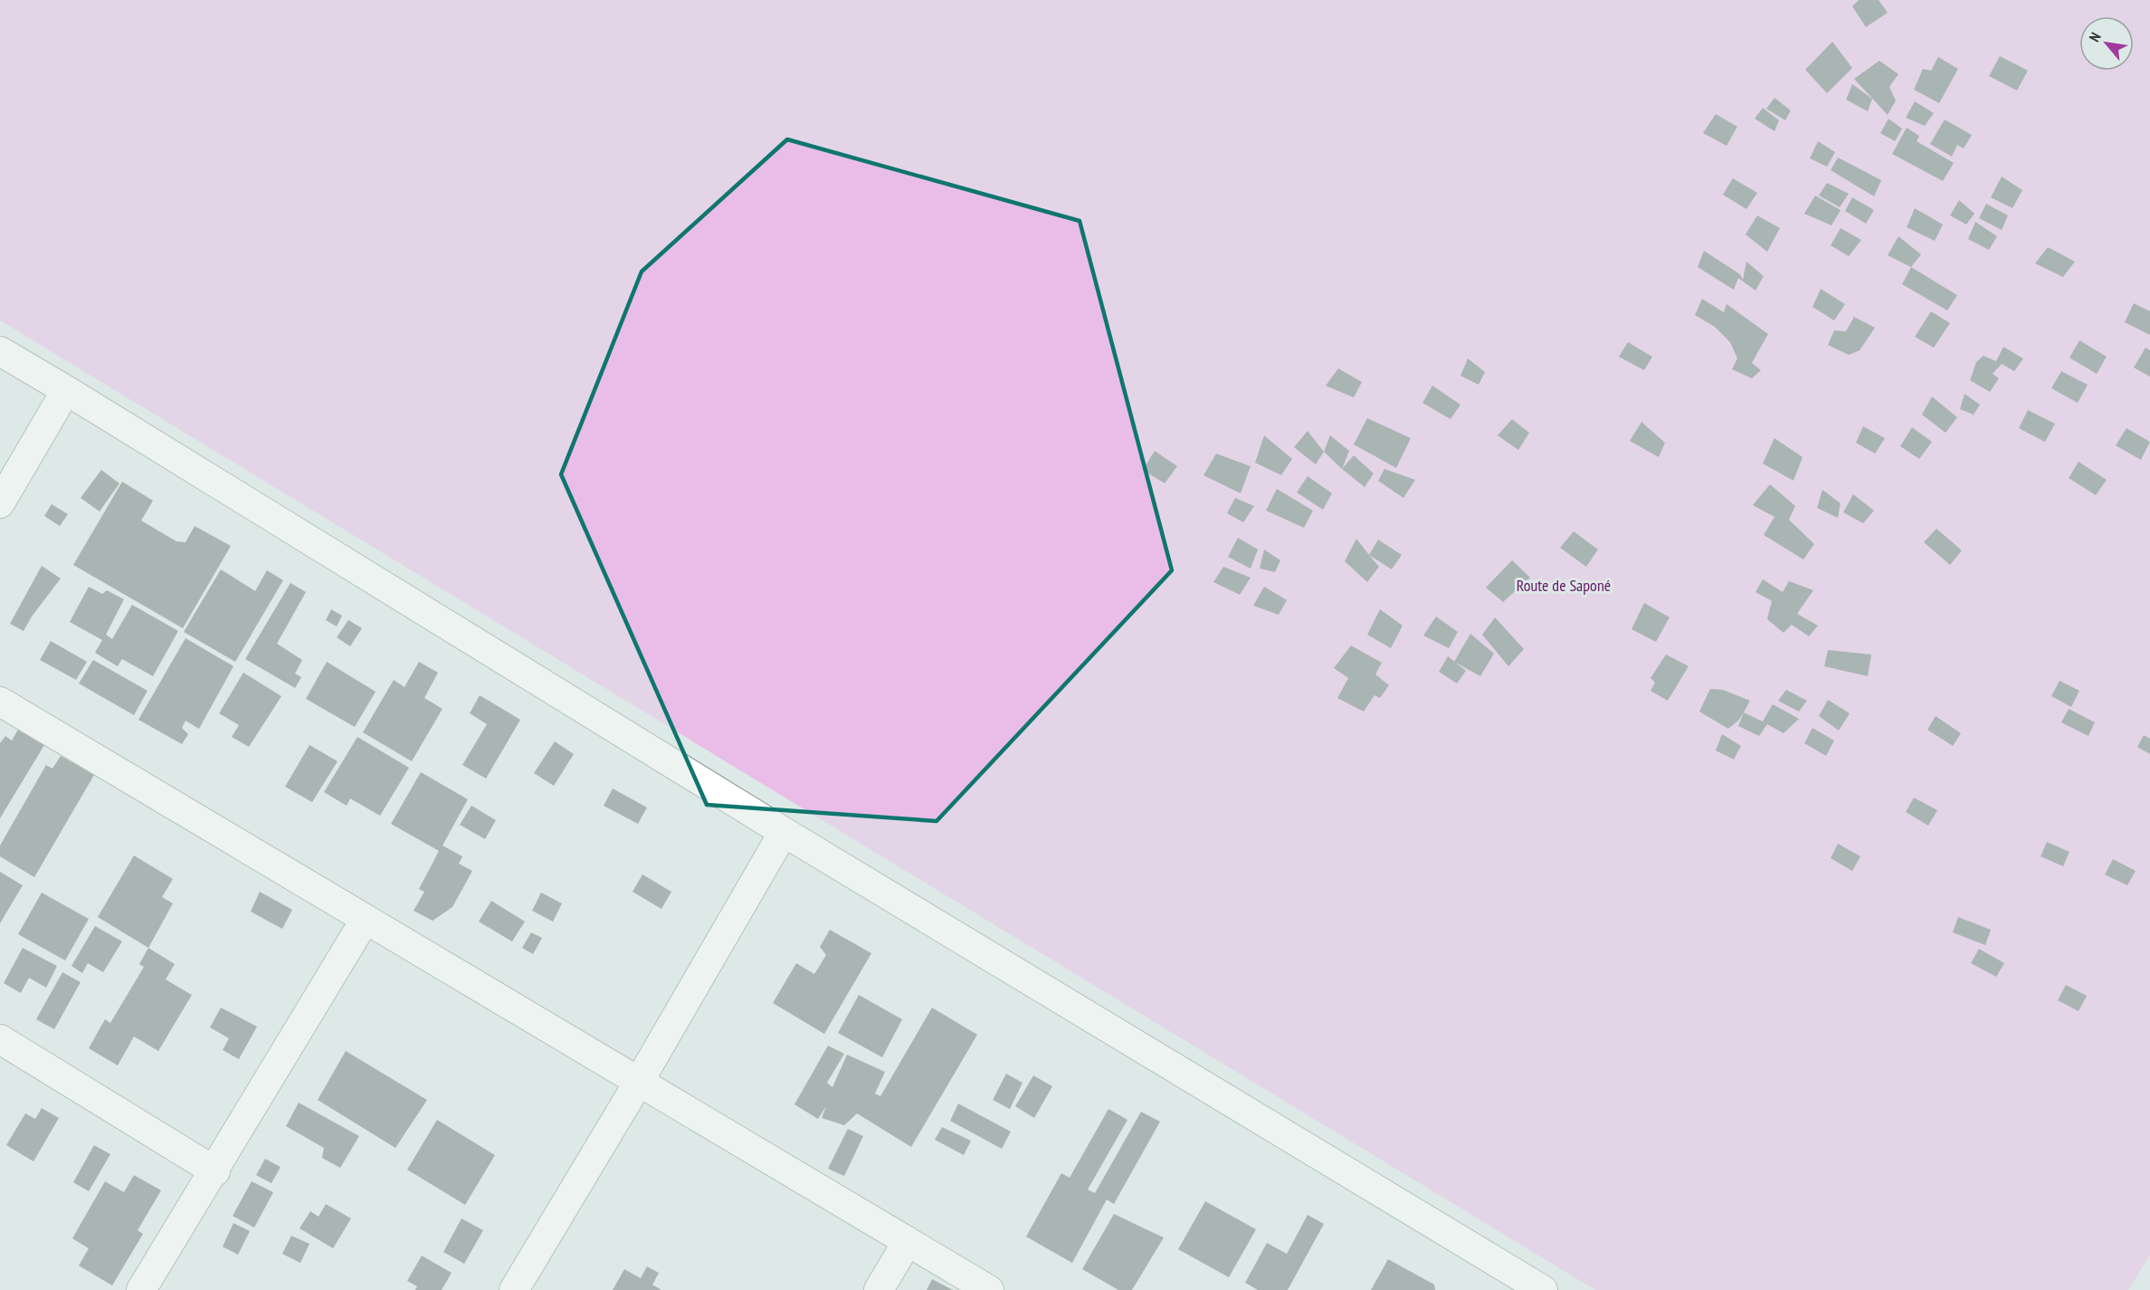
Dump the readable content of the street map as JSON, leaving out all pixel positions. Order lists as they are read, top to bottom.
{
  "parks": ["Route de Saponé"],
  "north": "top left"
}
